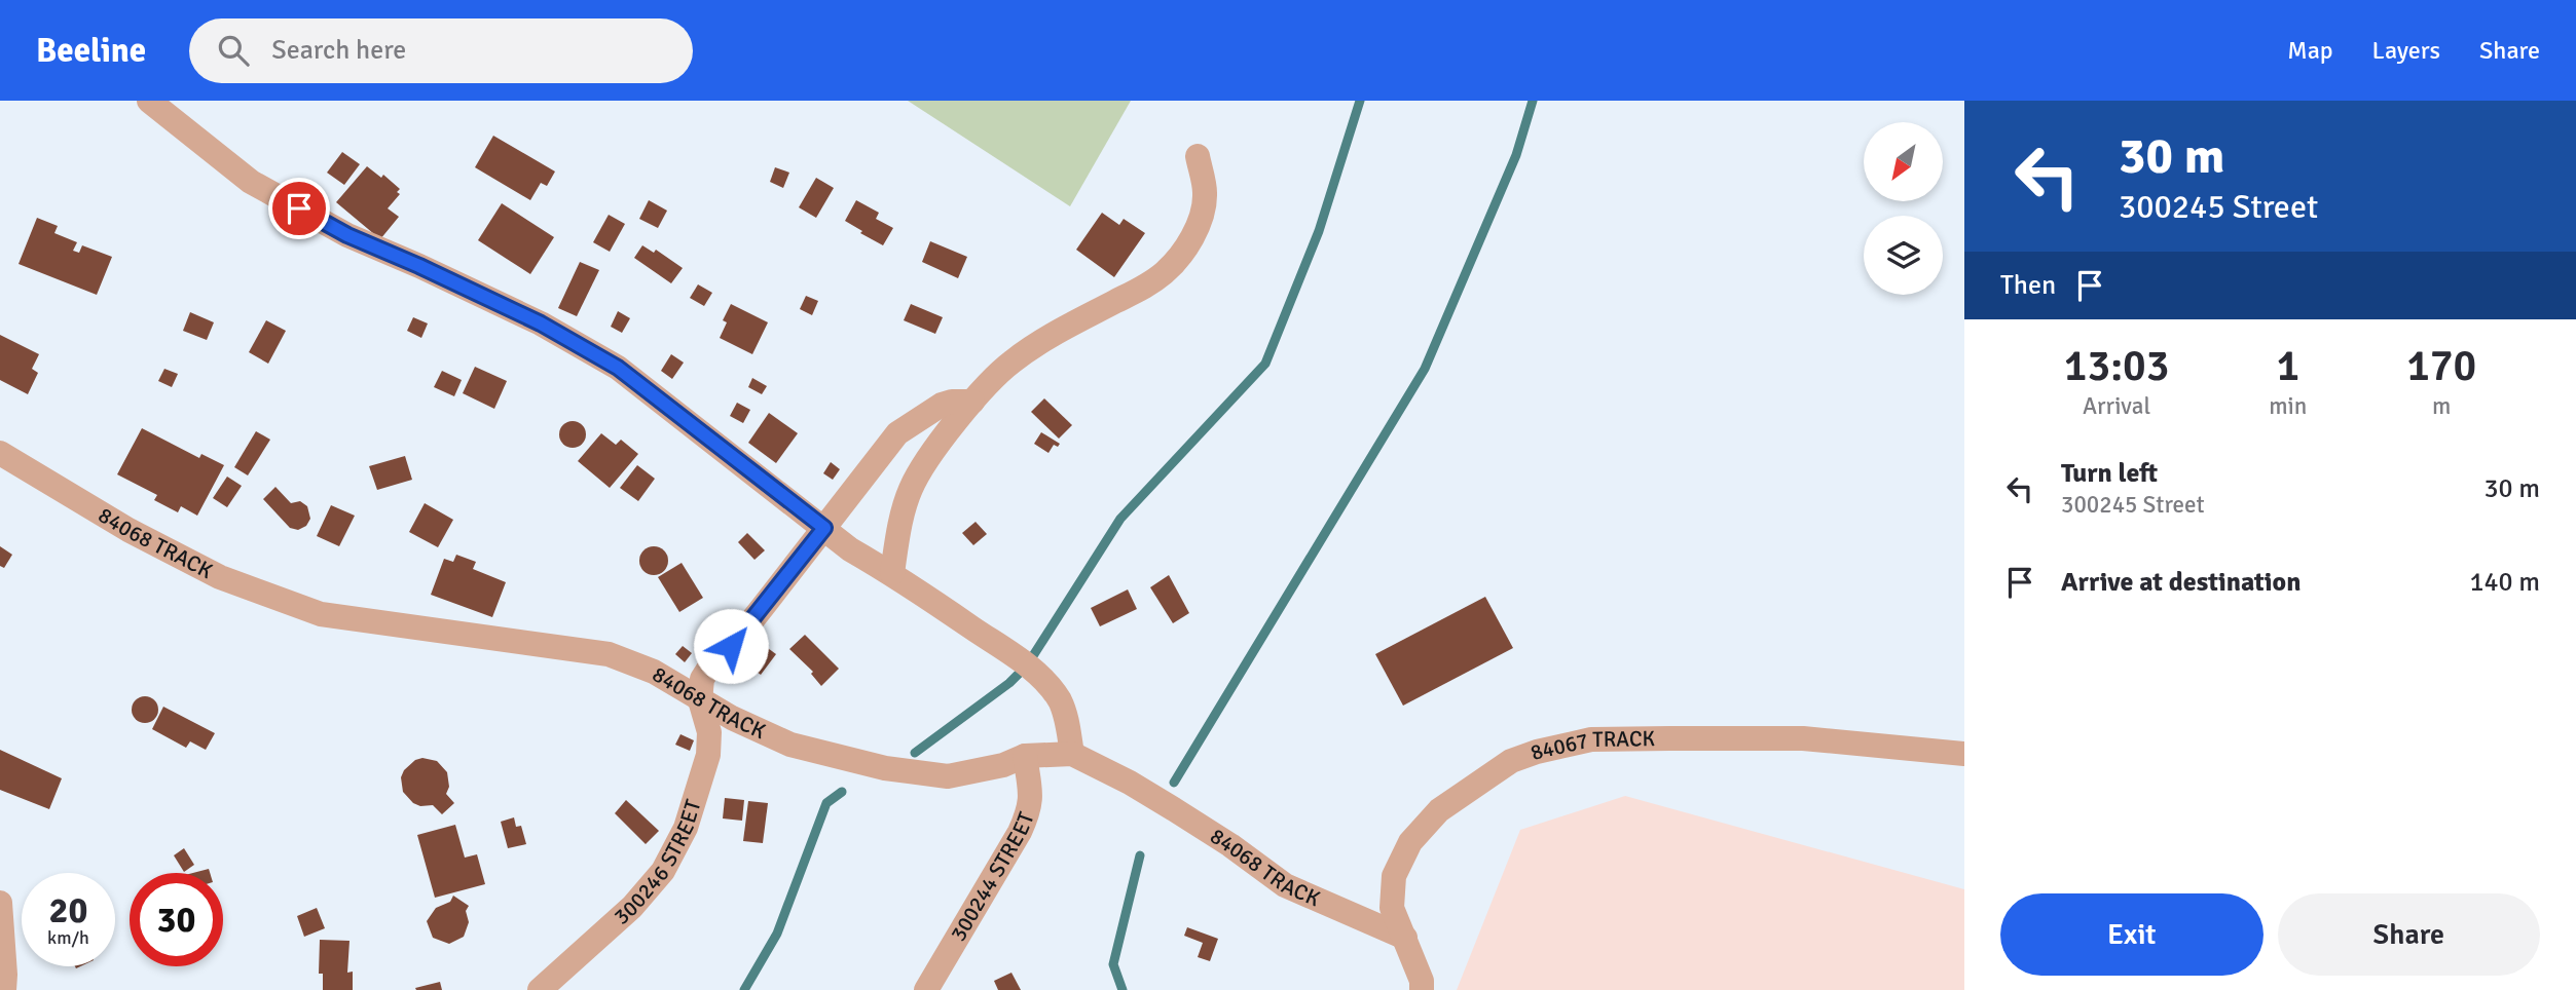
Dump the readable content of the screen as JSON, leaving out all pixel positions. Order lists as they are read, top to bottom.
{
  "streets": {
    "street": [
      "84068 TRACK",
      "84067 TRACK",
      "300246 STREET",
      "300244 STREET"
    ]
  },
  "crossings": [
    ["84068 TRACK", "84067 TRACK"],
    ["84068 TRACK", "300246 STREET"],
    ["84068 TRACK", "300244 STREET"]
  ],
  "north": "bottom left",
  "page": {
    "header": "Beeline",
    "search": "Search here",
    "nav": ["Map", "Layers", "Share"],
    "turn": ["30 m", "300245 Street"],
    "then": "Then",
    "eta": [
      "13:03",
      "Arrival",
      "1",
      "min",
      "170",
      "m"
    ],
    "list": [
      {
        "name": "Turn left",
        "note": "300245 Street",
        "value": "30 m"
      },
      {
        "name": "Arrive at destination",
        "value": "140 m"
      }
    ],
    "speed": "20 km/h",
    "limit": "30",
    "buttons": ["Exit", "Share"]
  }
}
